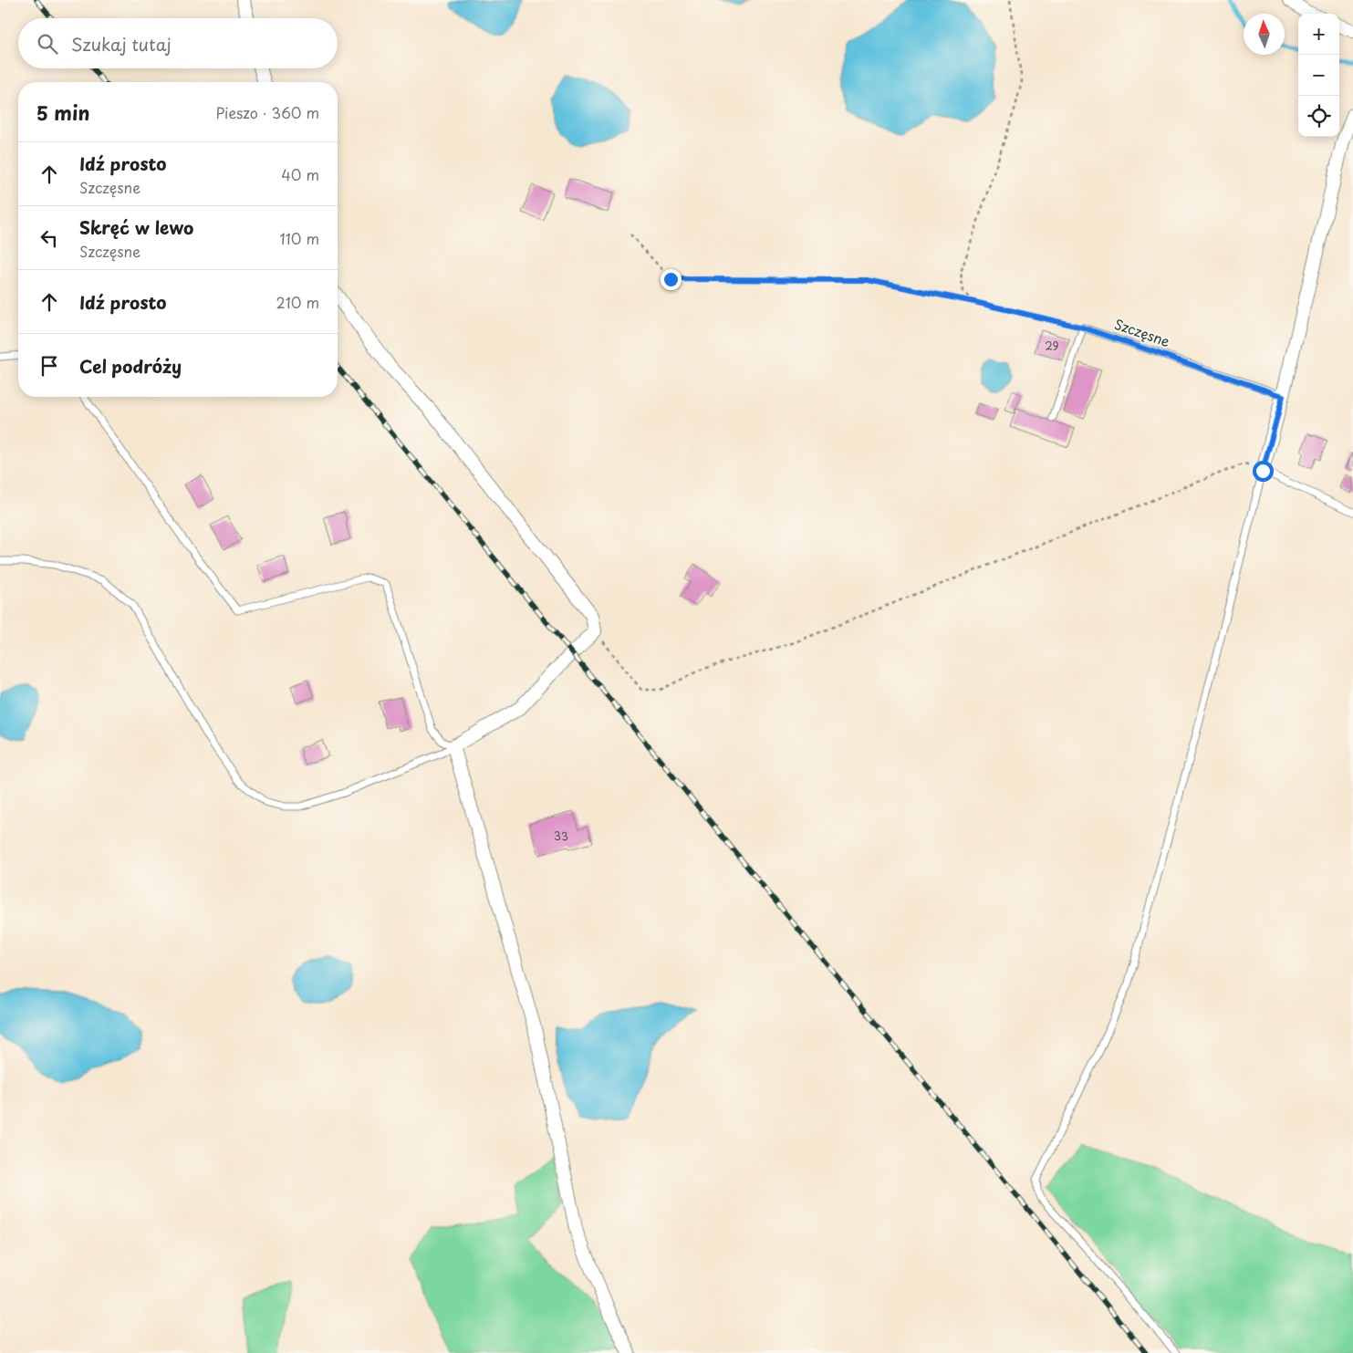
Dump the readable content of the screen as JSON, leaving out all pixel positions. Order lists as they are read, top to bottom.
{
  "streets": {
    "lane": ["Szczęsne"]
  },
  "house_numbers": ["29", "33"],
  "north": "top",
  "page": {
    "map_buttons": ["+", "−"],
    "search": "Szukaj tutaj",
    "heading": ["5 min", "Pieszo · 360 m"],
    "list": [
      ["Idź prosto", "Szczęsne", "40 m"],
      ["Skręć w lewo", "Szczęsne", "110 m"],
      ["Idź prosto", "210 m"],
      "Cel podróży"
    ]
  }
}
